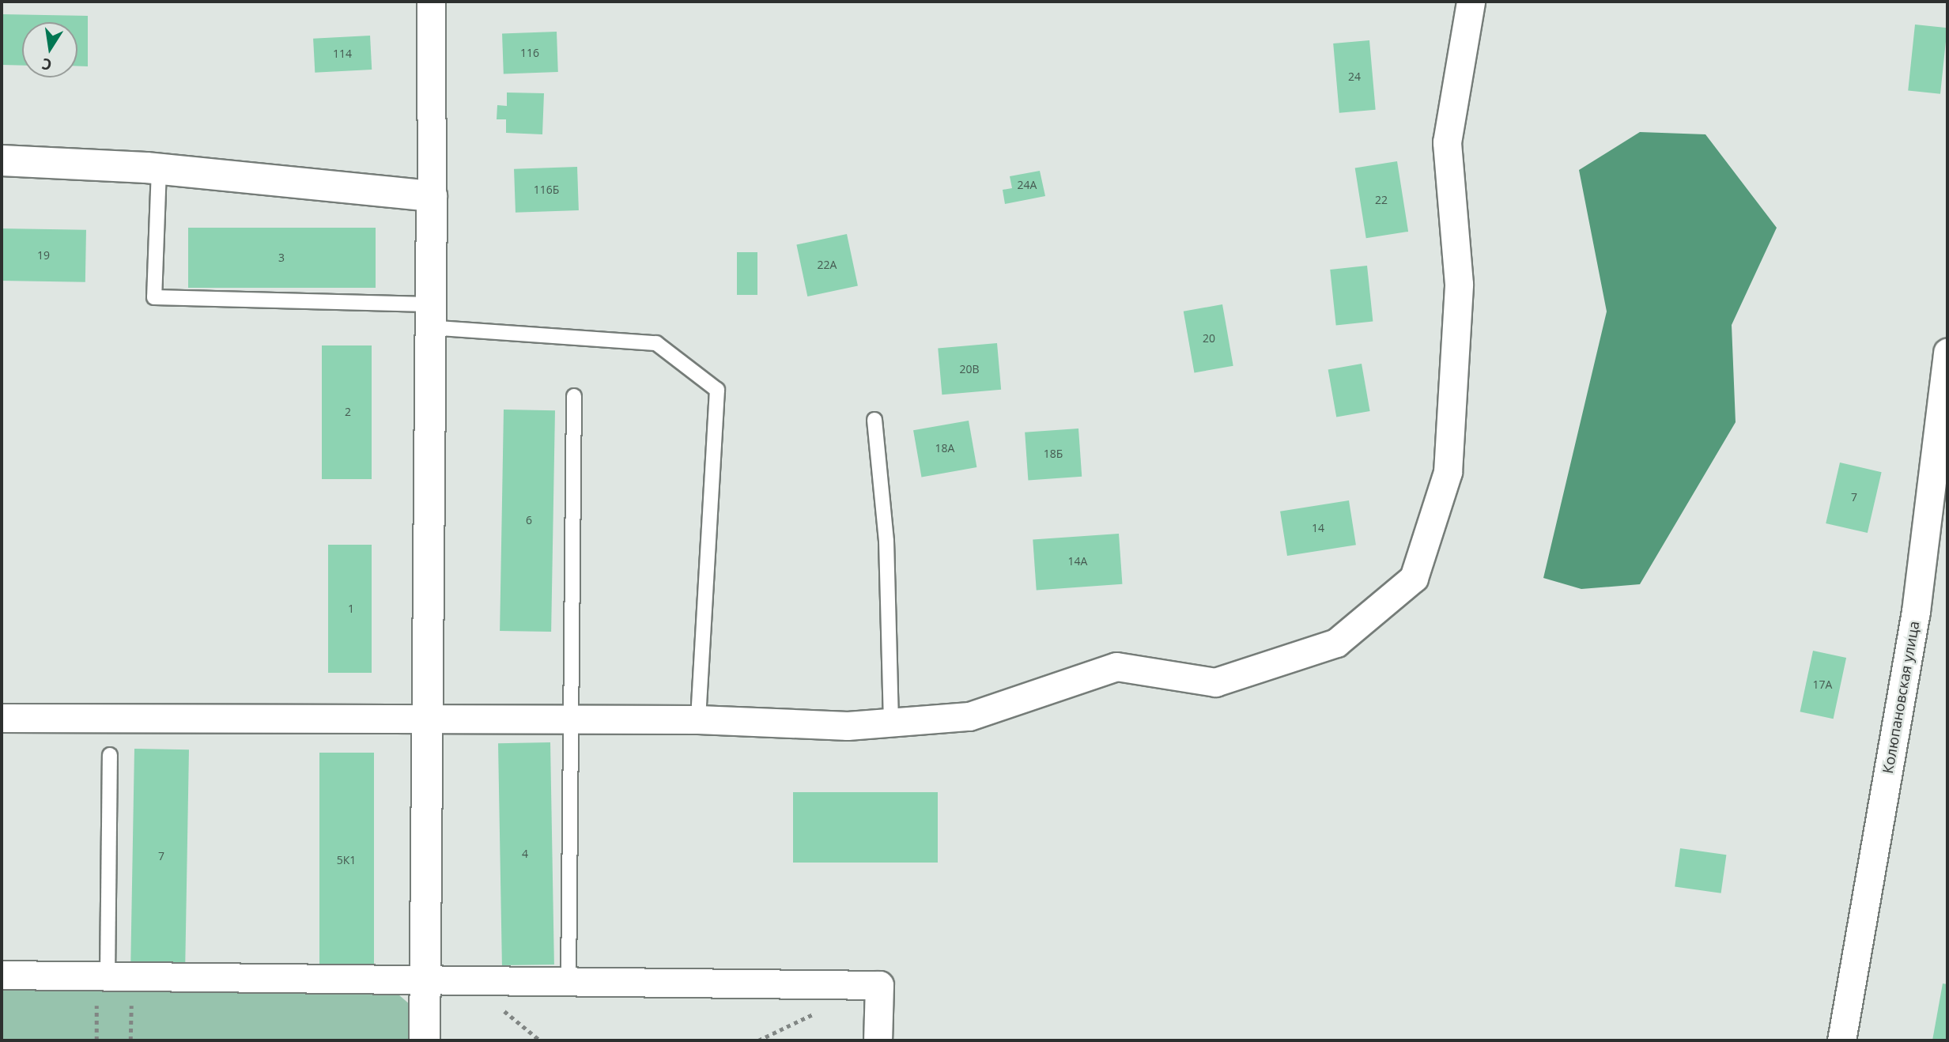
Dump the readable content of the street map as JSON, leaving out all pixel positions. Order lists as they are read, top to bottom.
{
  "streets": {
    "street": ["Колюпановская улица"]
  },
  "house_numbers": [
    "116",
    "114",
    "24",
    "24А",
    "116Б",
    "22",
    "19",
    "3",
    "22А",
    "20",
    "20В",
    "2",
    "18А",
    "18Б",
    "7",
    "6",
    "14",
    "14А",
    "1",
    "17А",
    "4",
    "7",
    "5К1"
  ],
  "north": "bottom"
}
